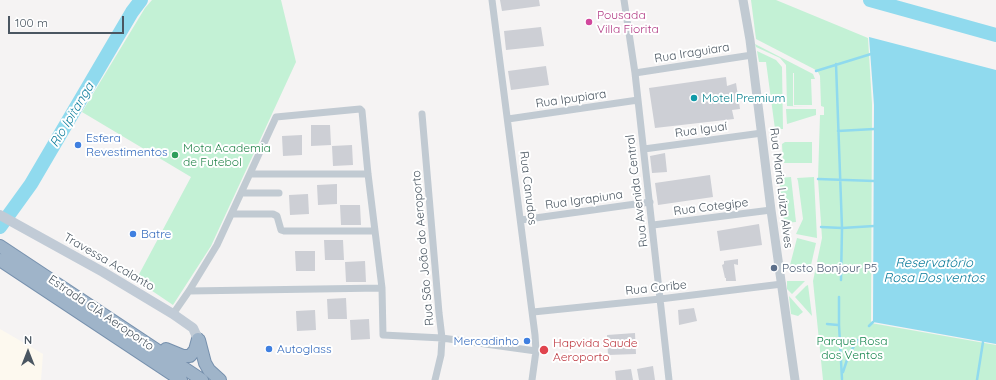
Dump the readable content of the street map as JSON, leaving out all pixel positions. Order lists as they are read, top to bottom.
{
  "streets": {
    "highway": ["Estrada CIA Aeroporto"],
    "main road": ["Travessa Acalanto"],
    "street": [
      "Rua Iraguiara",
      "Rua Ipupiara",
      "Rua Iguaí",
      "Rua Canudos",
      "Rua Maria Luiza Alves",
      "Rua Avenida Central",
      "Rua Igrapiuna",
      "Rua Cotegipe",
      "Rua São João do Aeroporto",
      "Rua Coribe"
    ]
  },
  "crossings": [
    ["Rua Iraguiara", "Rua Maria Luiza Alves"],
    ["Rua Iraguiara", "Rua Avenida Central"],
    ["Rua Ipupiara", "Rua Canudos"],
    ["Rua Ipupiara", "Rua Avenida Central"],
    ["Rua Iguaí", "Rua Maria Luiza Alves"],
    ["Rua Iguaí", "Rua Avenida Central"],
    ["Rua Canudos", "Rua Igrapiuna"],
    ["Rua Canudos", "Rua Coribe"],
    ["Rua Maria Luiza Alves", "Rua Cotegipe"],
    ["Rua Maria Luiza Alves", "Rua Coribe"],
    ["Rua Avenida Central", "Rua Igrapiuna"],
    ["Rua Avenida Central", "Rua Cotegipe"],
    ["Rua Avenida Central", "Rua Coribe"]
  ],
  "water": ["Rio Ipitanga", "Reservatório Rosa Dos ventos"],
  "parks": ["Parque Rosa dos Ventos"],
  "places": [
    "Pousada Villa Fiorita",
    "Motel Premium",
    "Esfera Revestimentos",
    "Mota Academia de Futebol",
    "Batre",
    "Posto Bonjour P5",
    "Mercadinho",
    "Autoglass",
    "Hapvida Saude Aeroporto"
  ],
  "scale_bar": "100 m",
  "north": "top"
}
